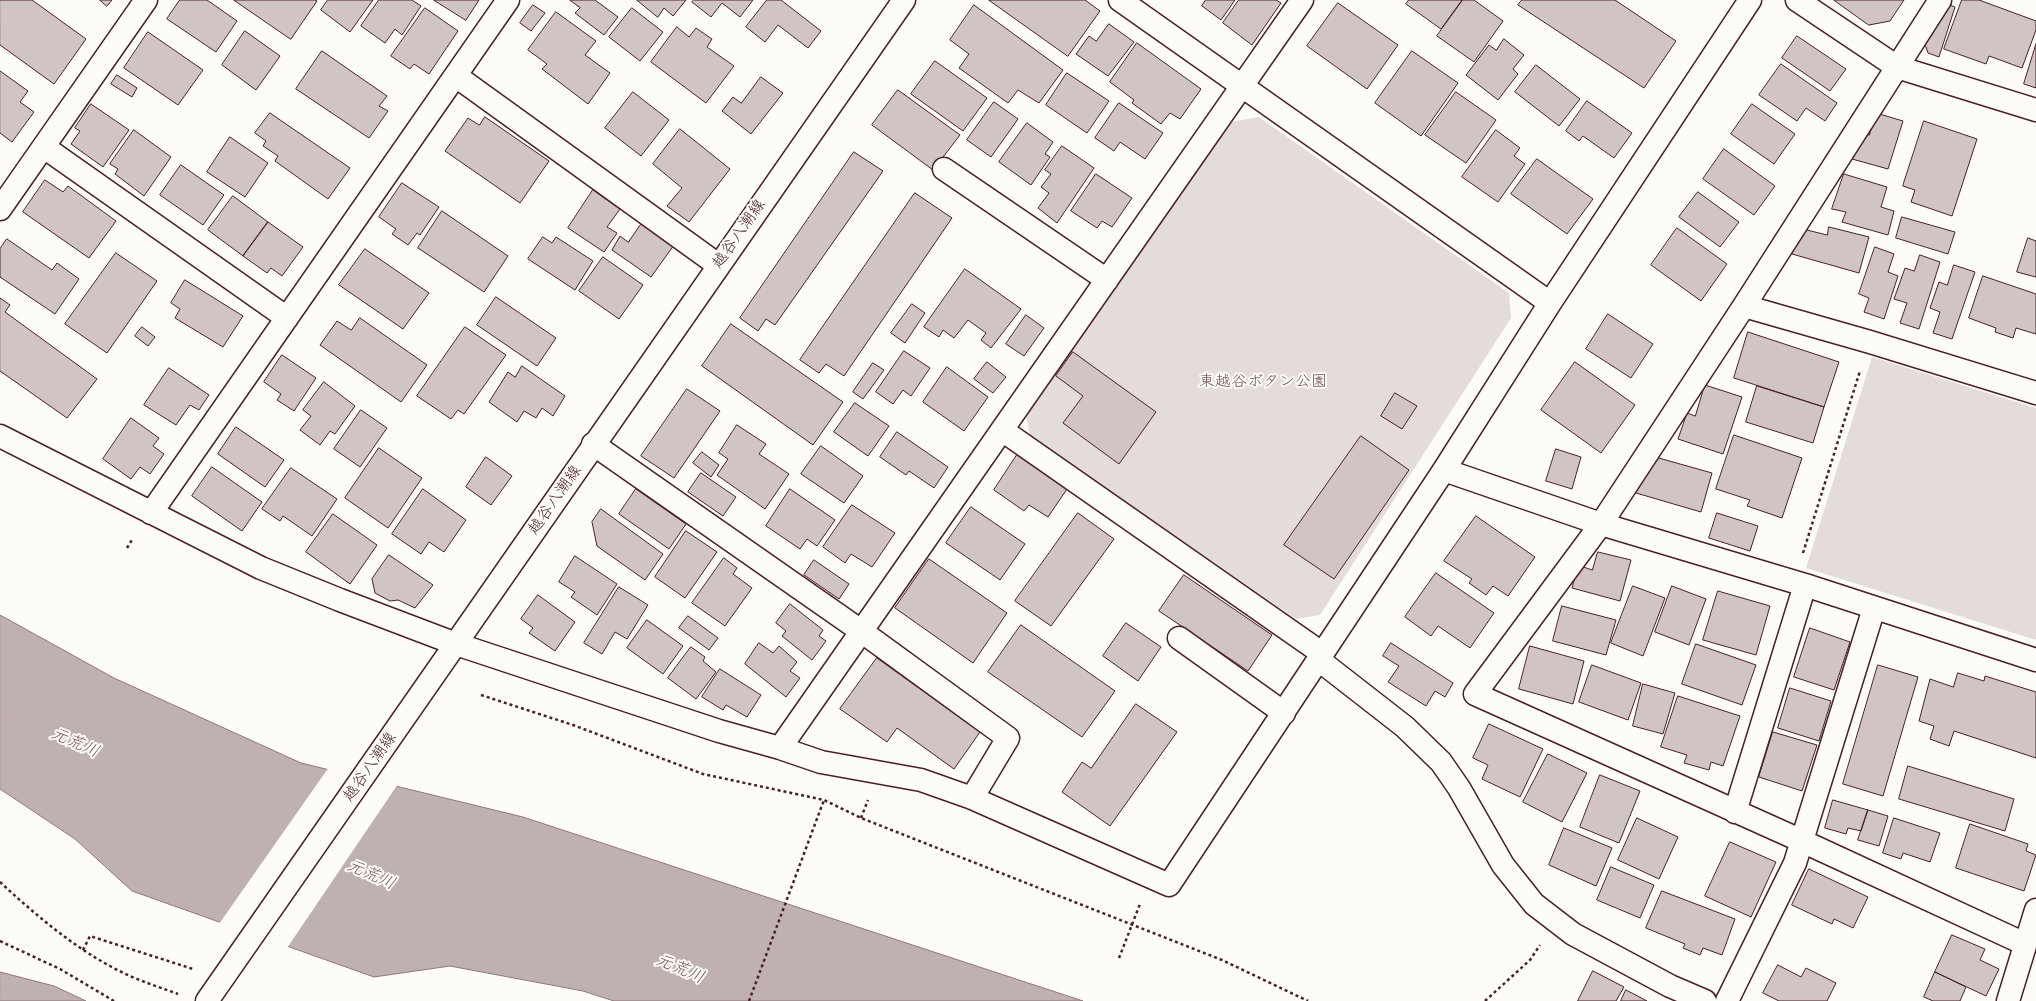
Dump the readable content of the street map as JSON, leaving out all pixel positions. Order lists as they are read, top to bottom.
{
  "streets": {
    "street": ["越谷八潮線"]
  },
  "water": ["元荒川"],
  "parks": ["東越谷ボタン公園"]
}
